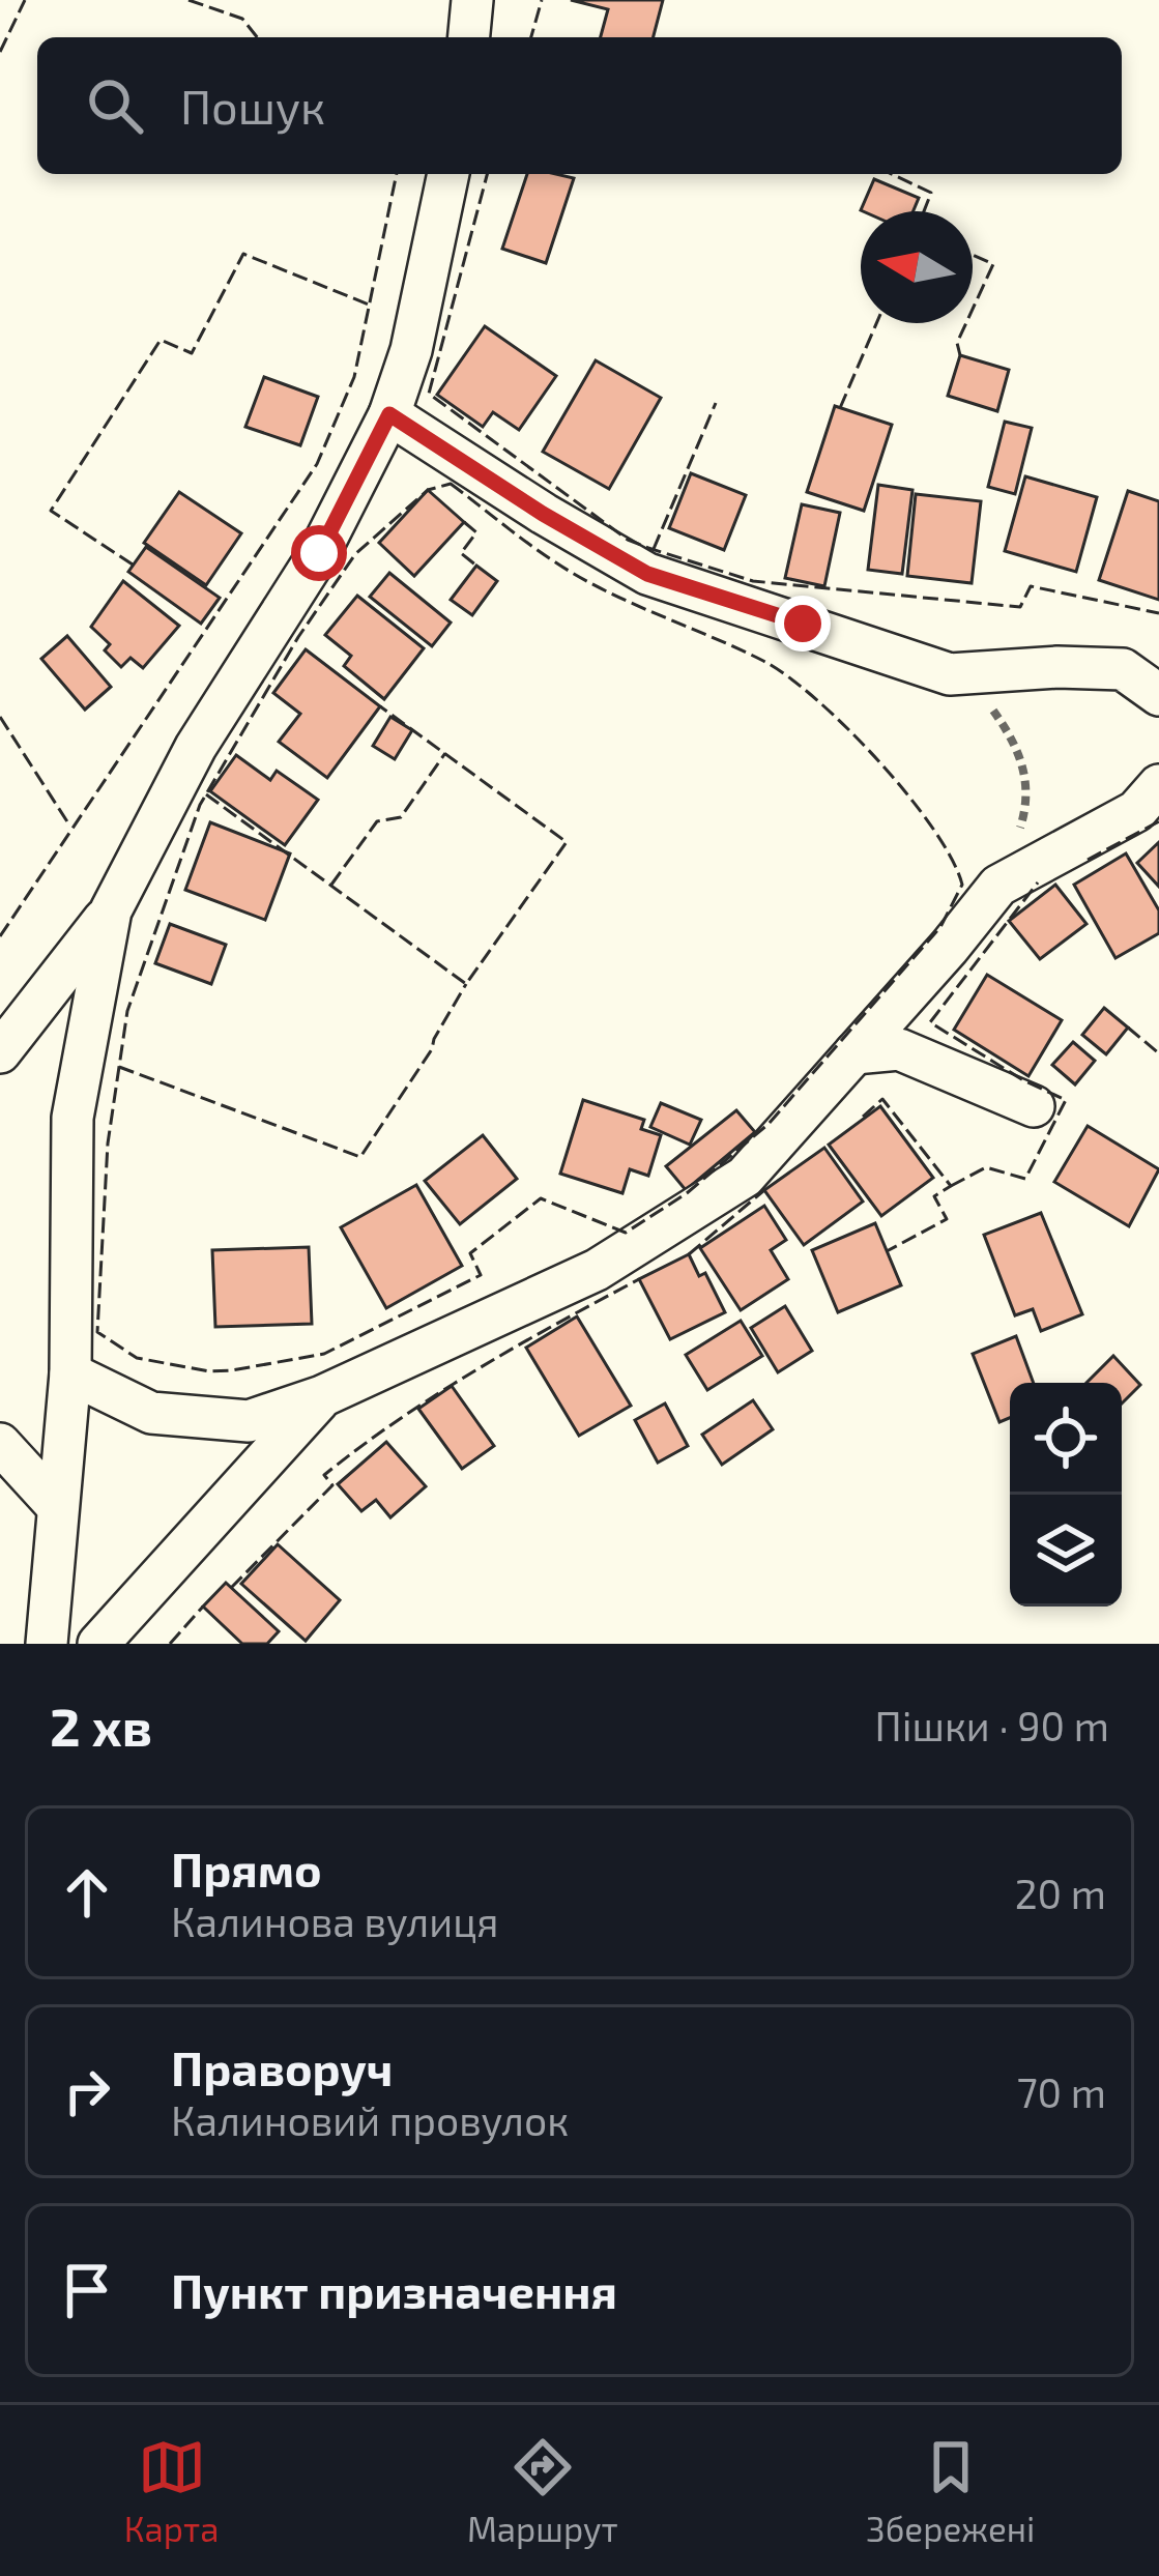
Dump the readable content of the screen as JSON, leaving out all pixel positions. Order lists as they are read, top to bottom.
{
  "north": "left",
  "page": {
    "search": "Пошук",
    "heading": ["2 хв", "Пішки · 90 m"],
    "list": [
      ["Прямо", "Калинова вулиця", "20 m"],
      ["Праворуч", "Калиновий провулок", "70 m"],
      "Пункт призначення"
    ],
    "nav": ["Карта", "Маршрут", "Збережені"]
  }
}
